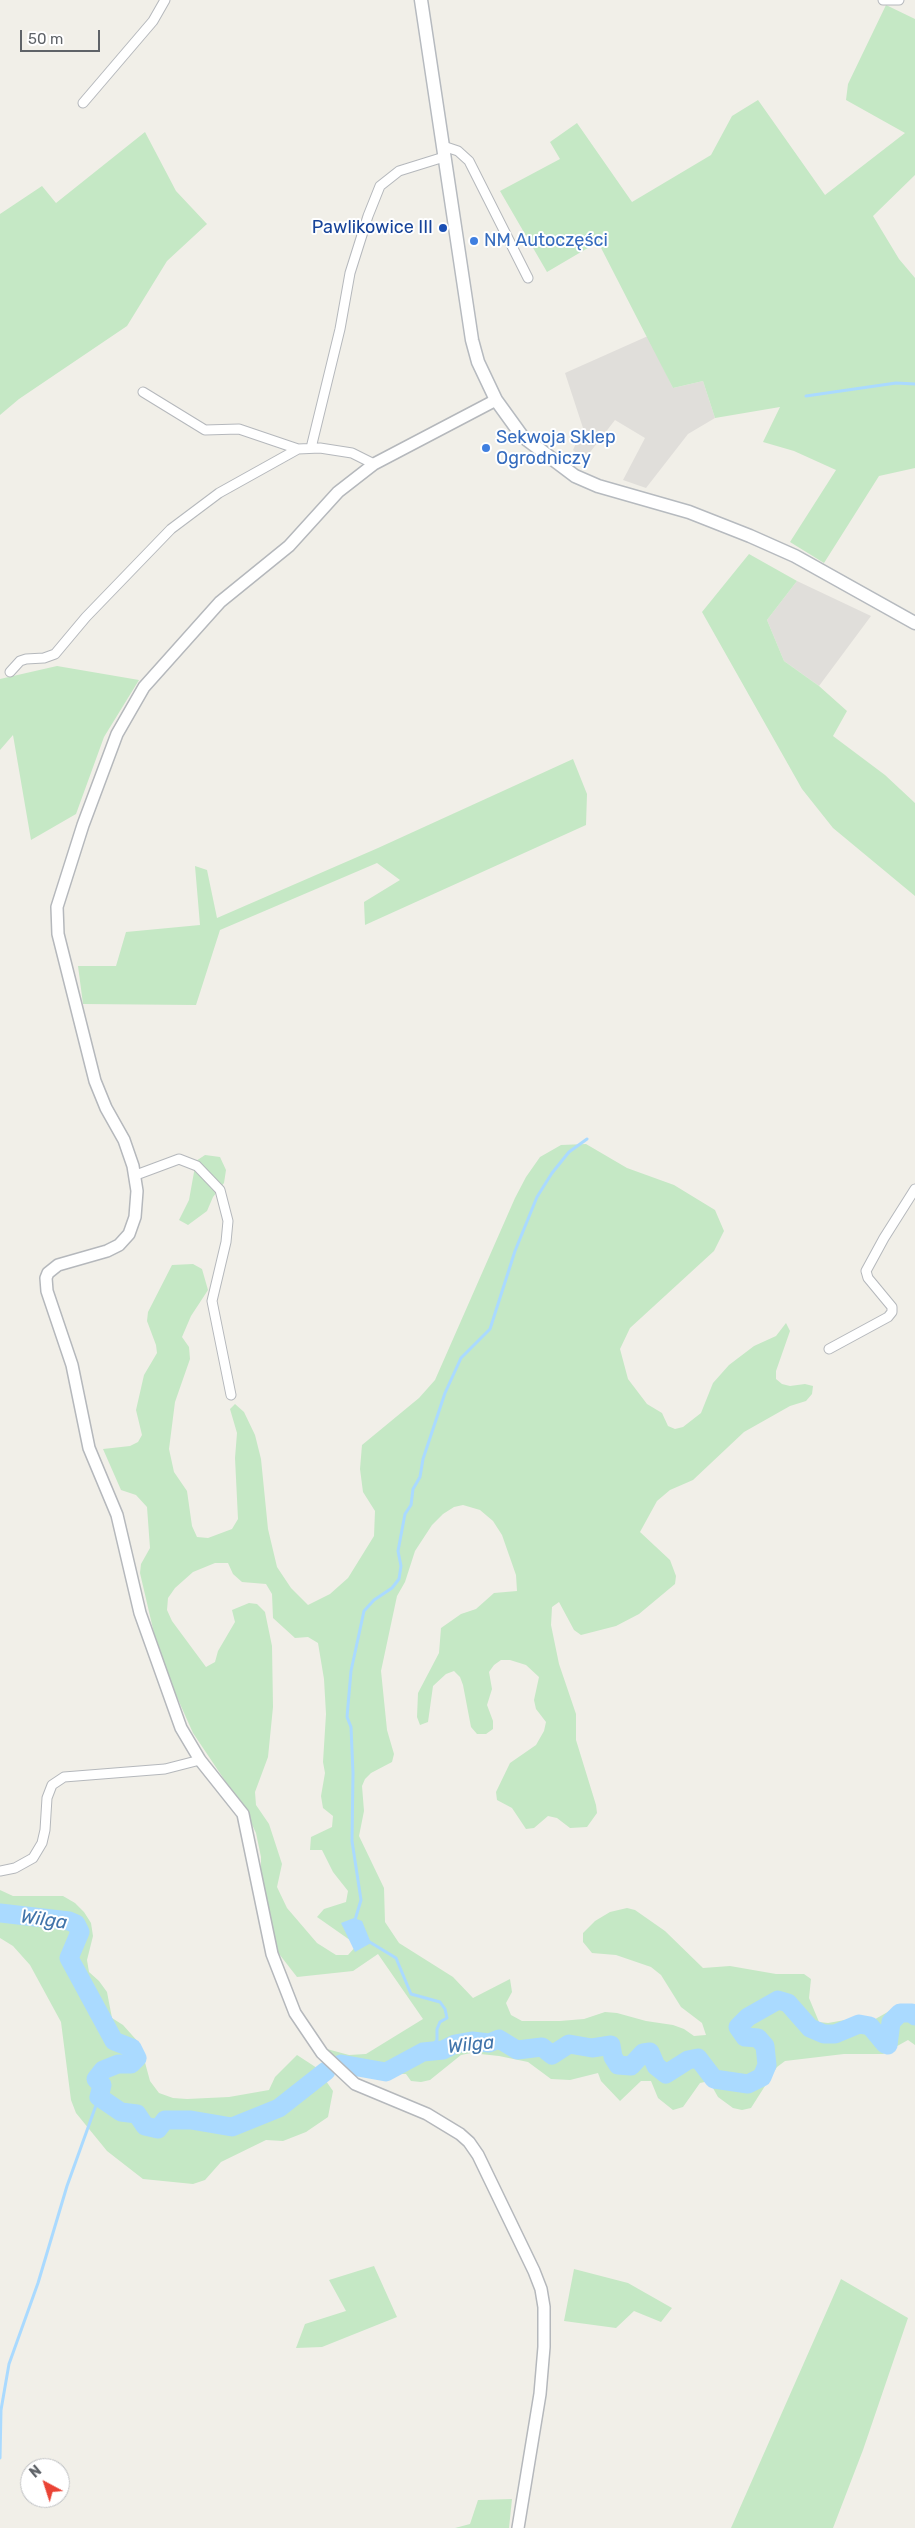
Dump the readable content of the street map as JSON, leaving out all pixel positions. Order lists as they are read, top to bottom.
{
  "water": ["Wilga"],
  "places": ["Pawlikowice III", "NM Autoczęści", "Sekwoja Sklep Ogrodniczy"],
  "scale_bar": "50 m",
  "north": "top left"
}
